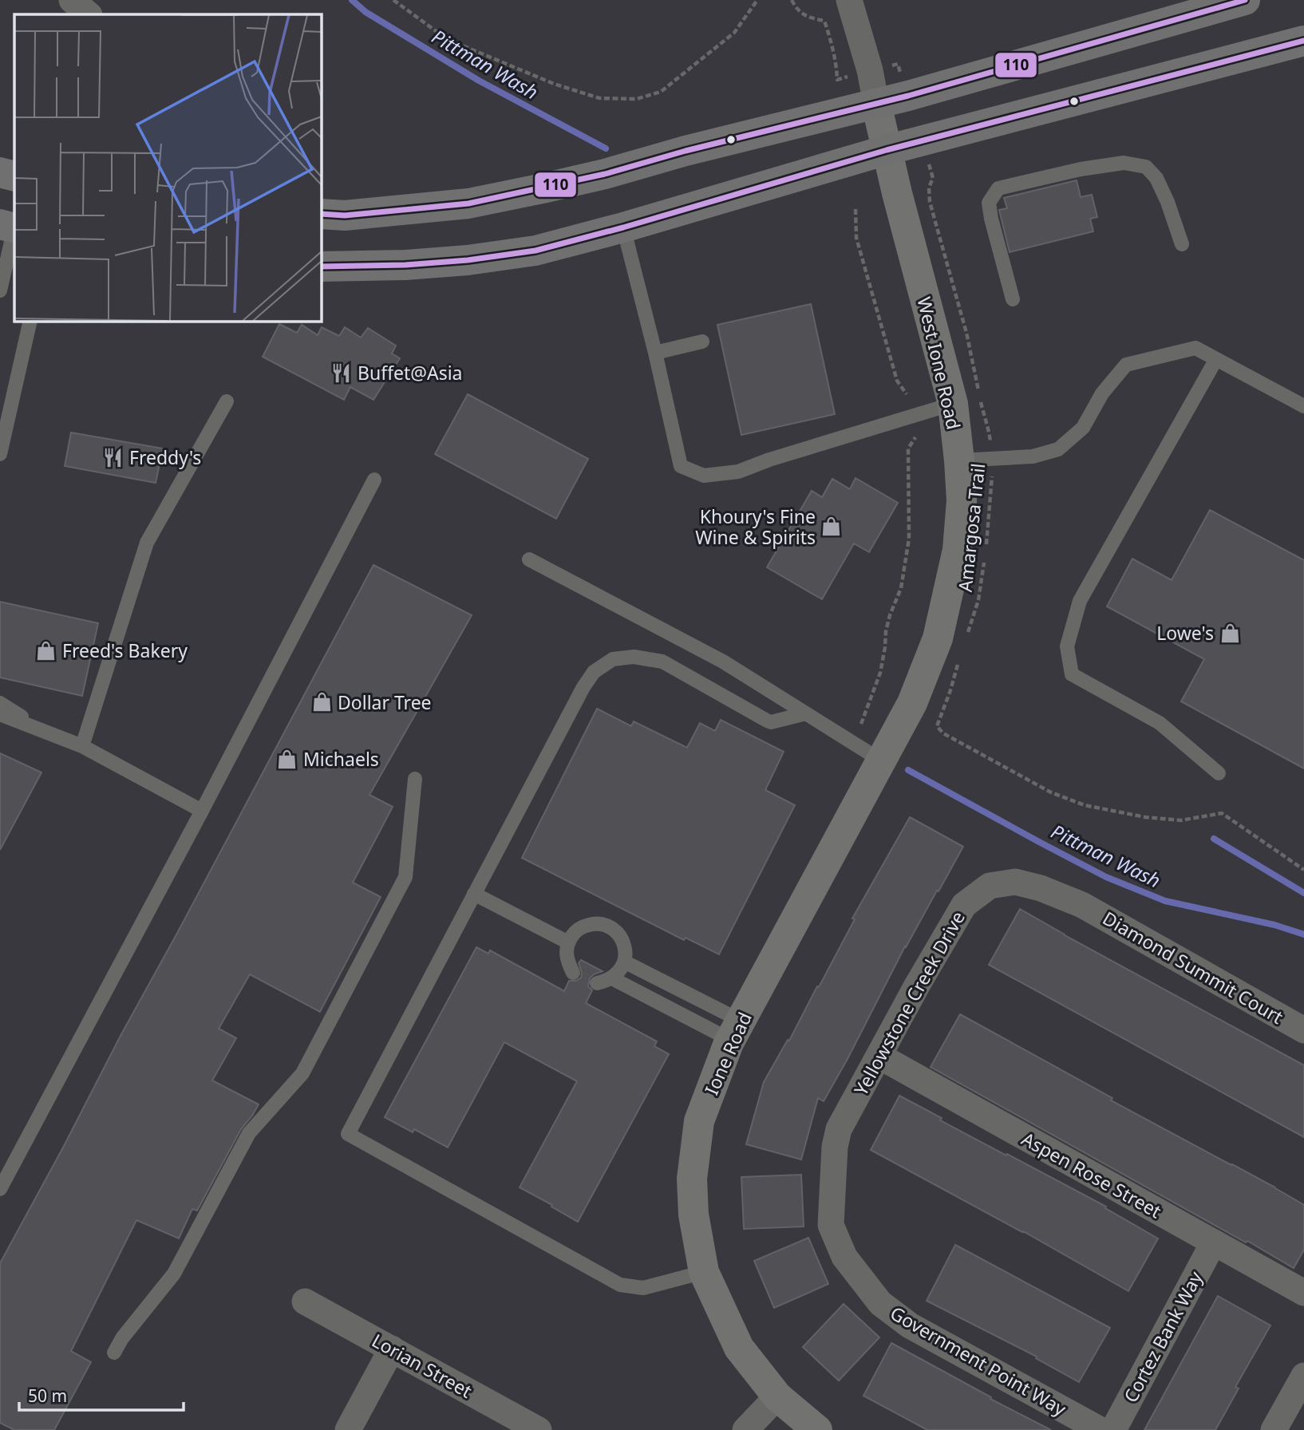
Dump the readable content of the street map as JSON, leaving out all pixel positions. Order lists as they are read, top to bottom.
{
  "streets": {
    "street": [
      "West Ione Road",
      "Diamond Summit Court",
      "Yellowstone Creek Drive",
      "Ione Road",
      "Aspen Rose Street",
      "Cortez Bank Way",
      "Government Point Way",
      "Lorian Street"
    ],
    "path": ["Amargosa Trail"]
  },
  "crossings": [
    ["West Ione Road", "Ione Road"],
    ["Diamond Summit Court", "Yellowstone Creek Drive"],
    ["Yellowstone Creek Drive", "Aspen Rose Street"],
    ["Yellowstone Creek Drive", "Government Point Way"],
    ["Aspen Rose Street", "Cortez Bank Way"]
  ],
  "water": ["Pittman Wash"],
  "places": {
    "restaurant": ["Buffet@Asia", "Freddy's"],
    "shop": [
      "Khoury's Fine Wine & Spirits",
      "Lowe's",
      "Freed's Bakery",
      "Dollar Tree",
      "Michaels"
    ]
  },
  "lines": ["transit line 110"],
  "scale_bar": "50 m"
}
